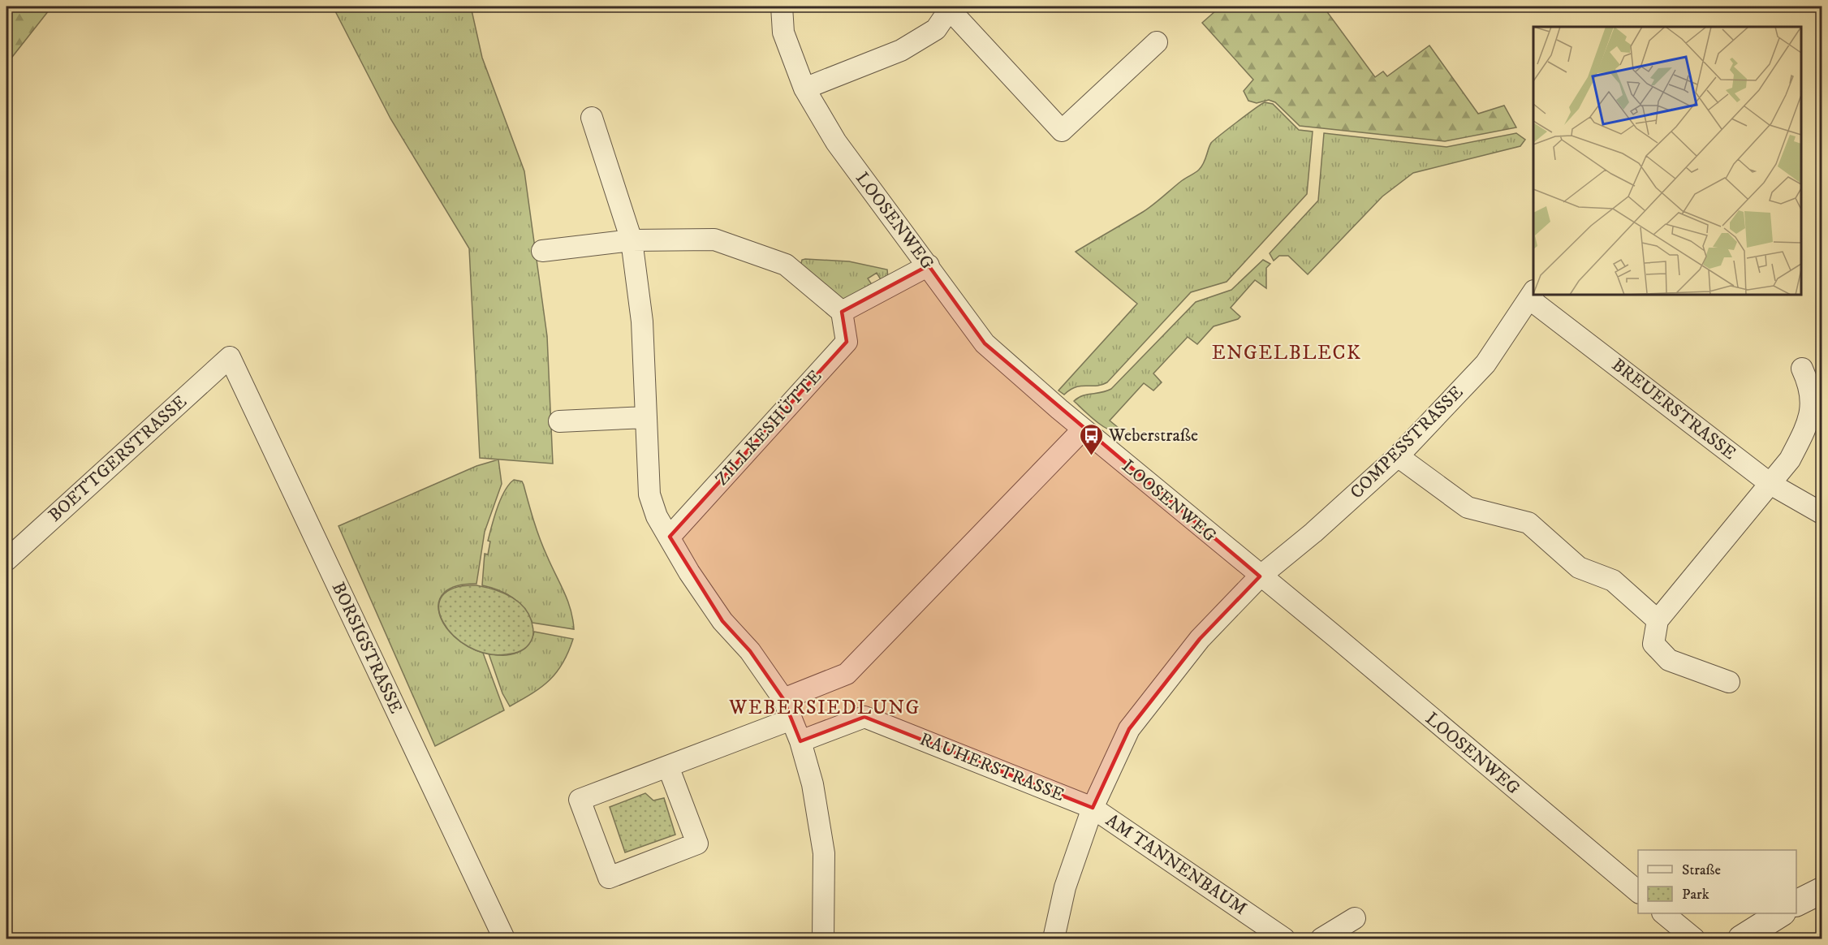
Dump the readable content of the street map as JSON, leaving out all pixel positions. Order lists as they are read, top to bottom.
{
  "streets": {
    "street": [
      "LOOSENWEG",
      "BREUERSTRASSE",
      "ZILLKESHÜTTE",
      "COMPESSTRASSE",
      "BOETTGERSTRASSE",
      "BORSIGSTRASSE",
      "RAUHERSTRASSE",
      "AM TANNENBAUM"
    ]
  },
  "crossings": [
    ["LOOSENWEG", "COMPESSTRASSE"],
    ["LOOSENWEG", "AM TANNENBAUM"],
    ["BREUERSTRASSE", "COMPESSTRASSE"],
    ["COMPESSTRASSE", "AM TANNENBAUM"],
    ["BOETTGERSTRASSE", "BORSIGSTRASSE"],
    ["RAUHERSTRASSE", "AM TANNENBAUM"]
  ],
  "districts": ["ENGELBLECK", "WEBERSIEDLUNG"],
  "places": {
    "bus stop": ["Weberstraße"]
  },
  "legend": ["Straße", "Park"]
}
